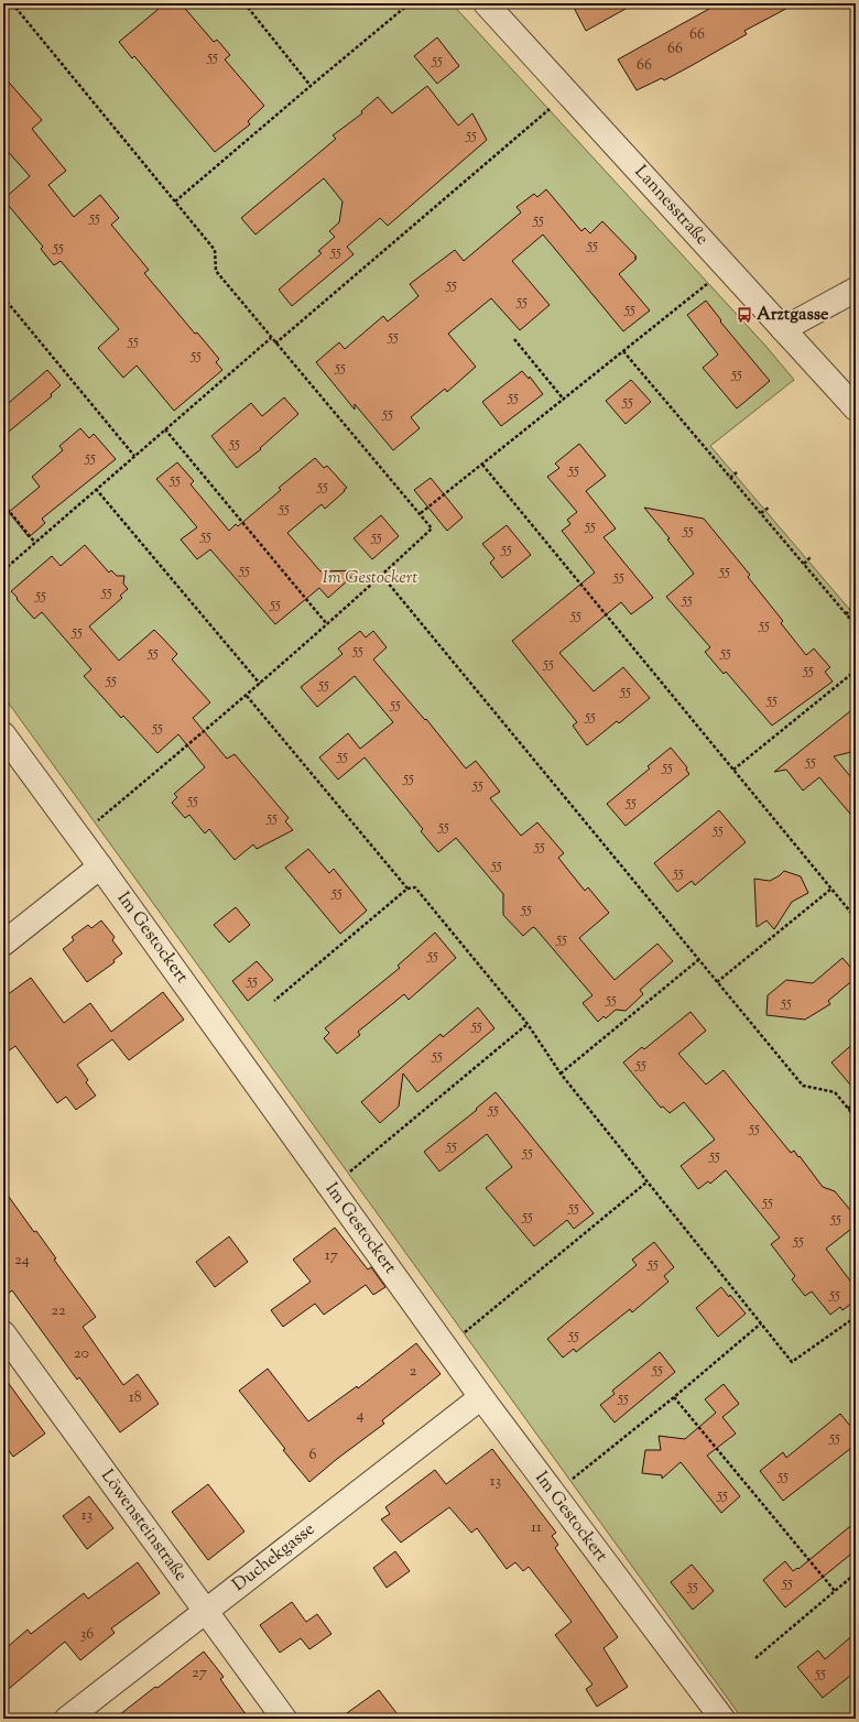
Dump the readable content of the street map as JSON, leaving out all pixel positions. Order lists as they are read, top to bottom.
{
  "streets": {
    "street": [
      "Lannesstraße",
      "Im Gestockert",
      "Löwensteinstraße",
      "Duchekgasse"
    ]
  },
  "crossings": [
    ["Im Gestockert", "Duchekgasse"],
    ["Löwensteinstraße", "Duchekgasse"]
  ],
  "parks": ["Im Gestockert"],
  "places": {
    "bus stop": ["Arztgasse"]
  },
  "house_numbers": [
    "66",
    "66",
    "55",
    "55",
    "66",
    "55",
    "55",
    "55",
    "55",
    "55",
    "55",
    "55",
    "55",
    "55",
    "55",
    "55",
    "55",
    "55",
    "55",
    "55",
    "55",
    "55",
    "55",
    "55",
    "55",
    "55",
    "55",
    "55",
    "55",
    "55",
    "55",
    "55",
    "55",
    "55",
    "55",
    "55",
    "55",
    "55",
    "55",
    "55",
    "55",
    "55",
    "55",
    "55",
    "55",
    "55",
    "55",
    "55",
    "55",
    "55",
    "55",
    "55",
    "55",
    "55",
    "55",
    "55",
    "55",
    "55",
    "55",
    "55",
    "55",
    "55",
    "55",
    "55",
    "55",
    "55",
    "55",
    "55",
    "55",
    "55",
    "55",
    "55",
    "55",
    "55",
    "55",
    "55",
    "55",
    "55",
    "55",
    "55",
    "55",
    "55",
    "55",
    "55",
    "55",
    "55",
    "55",
    "55",
    "17",
    "24",
    "55",
    "55",
    "22",
    "55",
    "20",
    "55",
    "2",
    "18",
    "55",
    "4",
    "55",
    "6",
    "55",
    "13",
    "55",
    "13",
    "11",
    "55",
    "55",
    "36",
    "27",
    "55"
  ]
}
